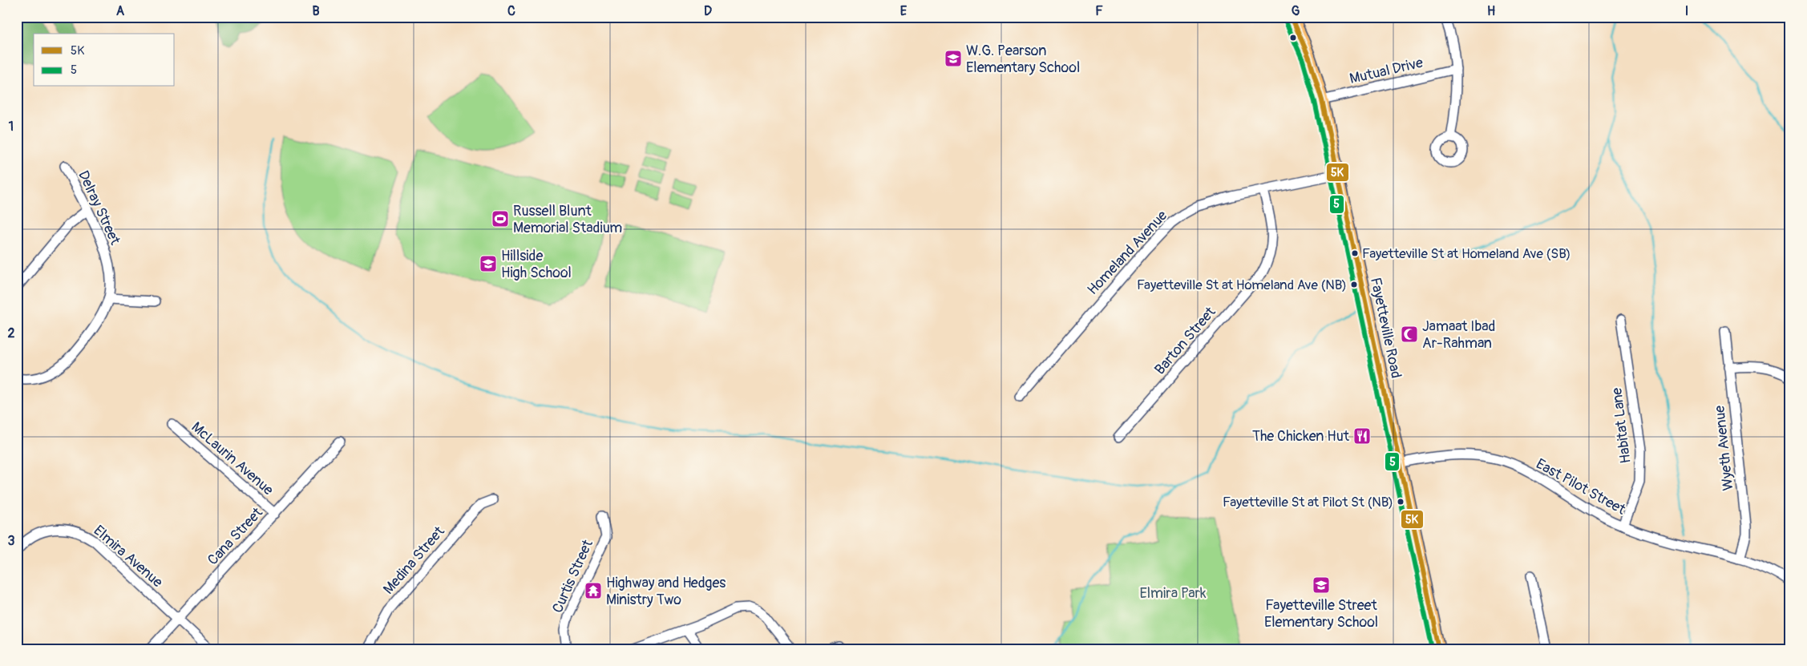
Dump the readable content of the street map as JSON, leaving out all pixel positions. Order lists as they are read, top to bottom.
{
  "streets": {
    "main road": ["Fayetteville Road"],
    "street": [
      "Mutual Drive",
      "Delray Street",
      "Homeland Avenue",
      "Barton Street",
      "Habitat Lane",
      "Wyeth Avenue",
      "McLaurin Avenue",
      "East Pilot Street",
      "Cana Street",
      "Elmira Avenue",
      "Medina Street",
      "Curtis Street"
    ]
  },
  "crossings": [
    ["Mutual Drive", "Fayetteville Road"],
    ["Homeland Avenue", "Fayetteville Road"],
    ["Homeland Avenue", "Barton Street"],
    ["Fayetteville Road", "East Pilot Street"],
    ["Habitat Lane", "East Pilot Street"],
    ["Wyeth Avenue", "East Pilot Street"],
    ["McLaurin Avenue", "Cana Street"],
    ["Cana Street", "Elmira Avenue"]
  ],
  "parks": ["Elmira Park"],
  "places": {
    "school or university": ["W.G. Pearson Elementary School", "Hillside High School", "Fayetteville Street Elementary School"],
    "sports": ["Russell Blunt Memorial Stadium"],
    "other": ["Fayetteville St at Homeland Ave (SB)", "Fayetteville St at Homeland Ave (NB)", "Fayetteville St at Pilot St (NB)"],
    "mosque": ["Jamaat Ibad Ar-Rahman"],
    "restaurant": ["The Chicken Hut"],
    "temple": ["Highway and Hedges Ministry Two"]
  },
  "lines": ["transit line 5K", "transit line 5"],
  "legend": ["5K", "5"],
  "grid": {
    "columns": [
      "A",
      "B",
      "C",
      "D",
      "E",
      "F",
      "G",
      "H",
      "I"
    ],
    "rows": ["1", "2", "3"]
  }
}
